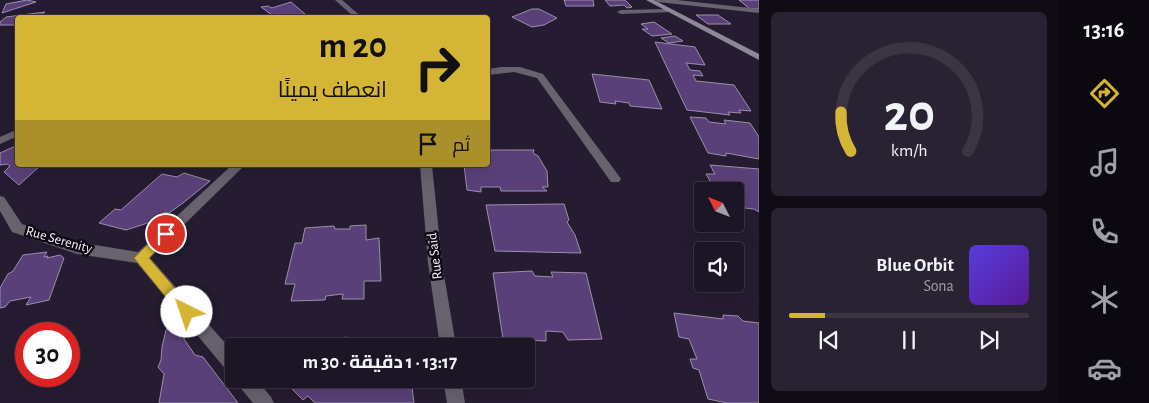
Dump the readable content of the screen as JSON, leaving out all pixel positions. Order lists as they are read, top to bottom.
{
  "streets": {
    "street": ["Rue Serenity", "Rue Saïd"]
  },
  "north": "top left",
  "page": {
    "tabs": "13:16",
    "turn": ["20 m", "انعطف يمينًا"],
    "then": "ثم",
    "song": ["Blue Orbit", "Sona"],
    "limit": "30",
    "trip": "13:17 · 1 دقيقة · 30 m",
    "gauge": ["20", "km/h"]
  }
}
